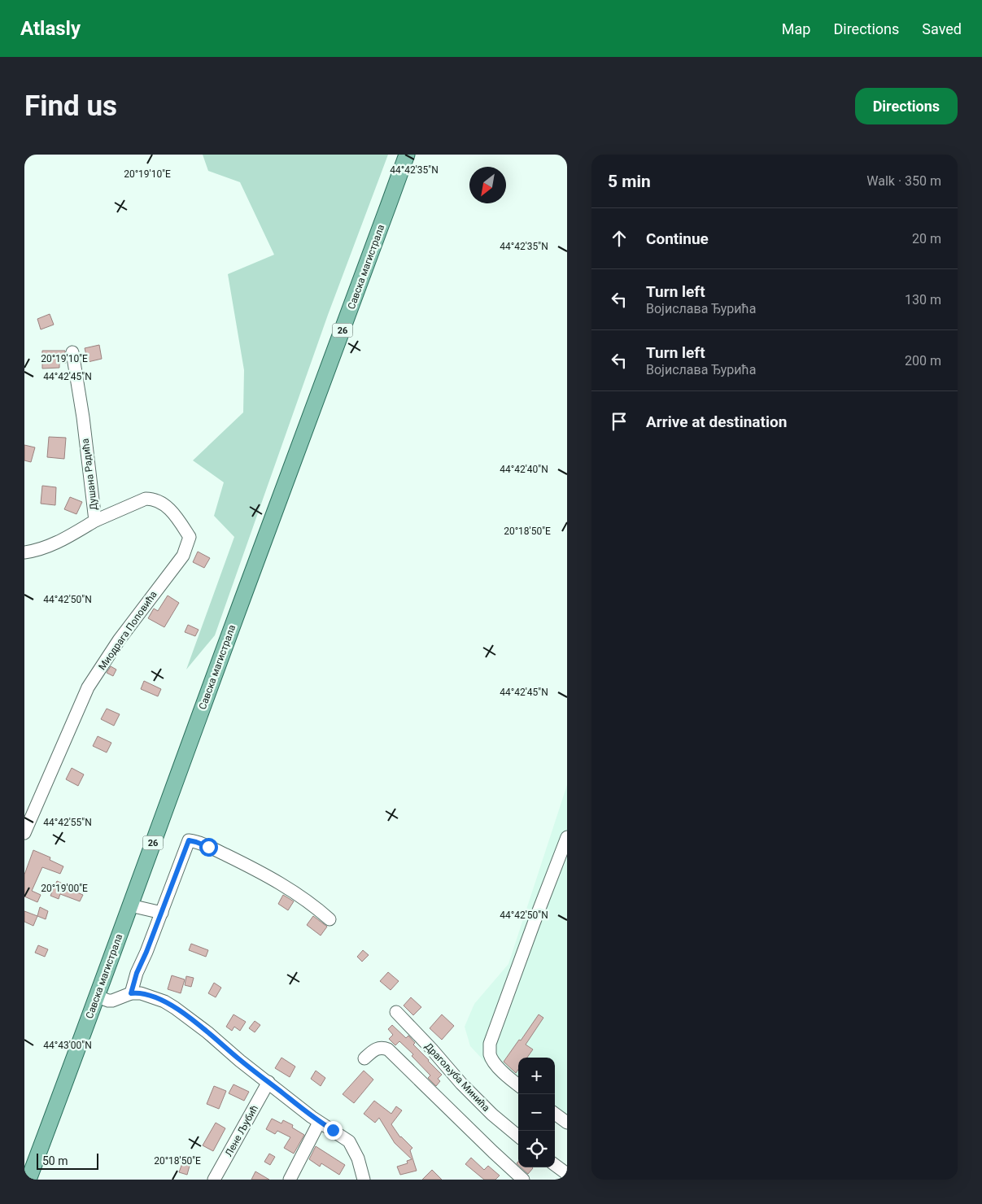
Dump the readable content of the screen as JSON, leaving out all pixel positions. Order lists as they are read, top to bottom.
{
  "streets": {
    "main road": ["Савска магистрала", "26"],
    "street": [
      "Душана Радића",
      "Миодрага Поповића",
      "Драгољуба Минића",
      "Лене Љубић"
    ]
  },
  "crossings": [
    ["Душана Радића", "Миодрага Поповића"]
  ],
  "scale_bar": "50 m",
  "north": "bottom left",
  "page": {
    "header": "Atlasly",
    "nav": ["Map", "Directions", "Saved"],
    "buttons": "Directions",
    "title": "Find us",
    "heading": ["5 min", "Walk · 350 m"],
    "list": [
      ["Continue", "20 m"],
      ["Turn left", "Војислава Ђурића", "130 m"],
      ["Turn left", "Војислава Ђурића", "200 m"],
      "Arrive at destination"
    ],
    "map_buttons": ["+", "−"],
    "scale": "50 m"
  },
  "coordinates": [
    "44°42'35\"N",
    "20°19'10\"E",
    "44°42'45\"N",
    "44°42'40\"N",
    "20°18'50\"E",
    "44°42'50\"N",
    "44°42'55\"N",
    "20°19'00\"E",
    "44°43'00\"N"
  ]
}
